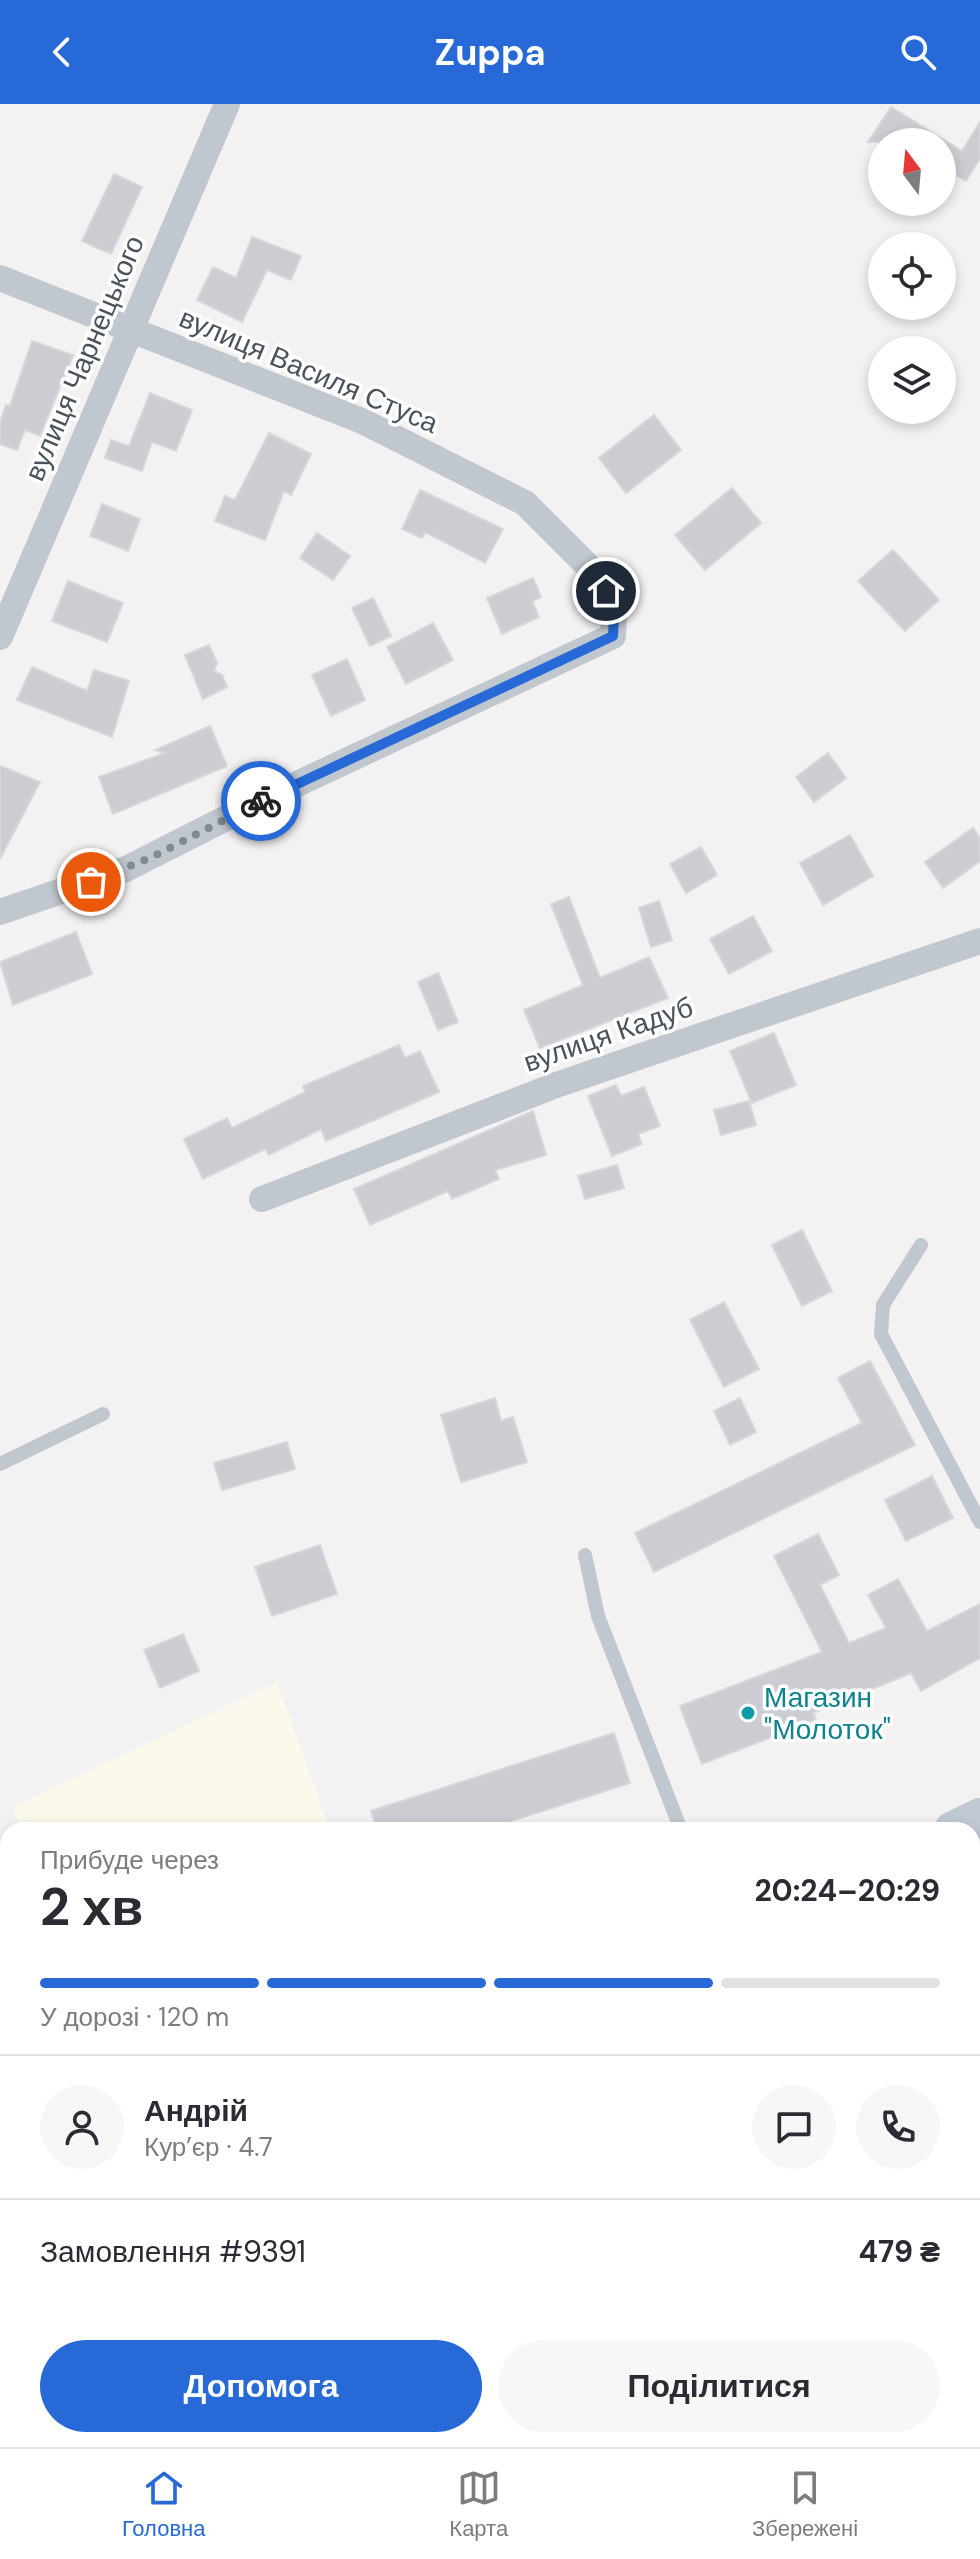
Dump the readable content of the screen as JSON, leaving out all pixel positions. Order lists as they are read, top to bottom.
{
  "streets": {
    "street": ["вулиця Чарнецького", "вулиця Василя Стуса", "вулиця Кадуб"]
  },
  "crossings": [
    ["вулиця Чарнецького", "вулиця Василя Стуса"]
  ],
  "places": ["Магазин \"Молоток\""],
  "north": "top",
  "page": {
    "header": "Zuppa",
    "heading": ["2 хв", "Прибуде через", "20:24–20:29"],
    "panel": [
      "Андрій",
      "Кур’єр · 4.7",
      "Замовлення #9391",
      "479 ₴"
    ],
    "bar": "У дорозі · 120 m",
    "buttons": ["Допомога", "Поділитися"],
    "tabs": ["Головна", "Карта", "Збережені"]
  }
}
